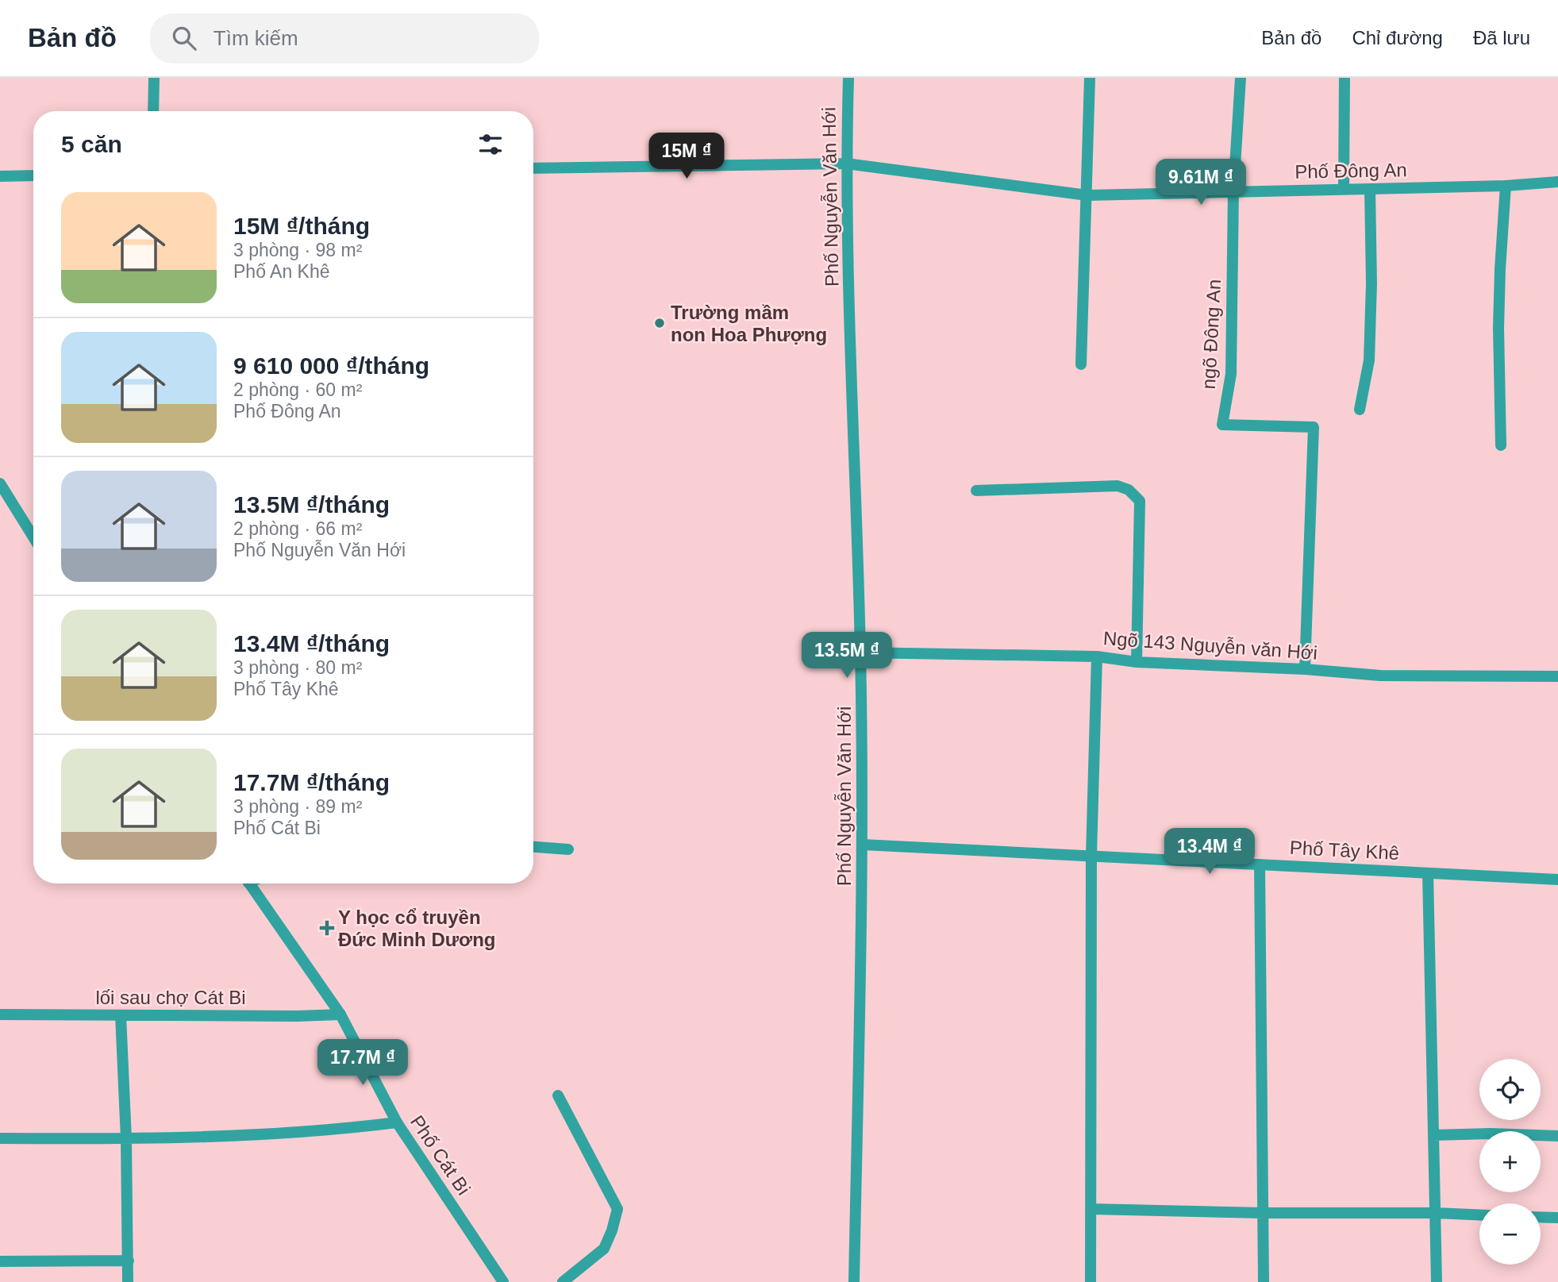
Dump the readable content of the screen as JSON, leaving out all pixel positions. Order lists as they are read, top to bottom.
{
  "streets": {
    "street": [
      "Phố Đông An",
      "Phố Nguyễn Văn Hới",
      "ngõ Đông An",
      "Ngõ 143 Nguyễn văn Hới",
      "Phố Tây Khê",
      "lối sau chợ Cát Bi",
      "Phố Cát Bi"
    ]
  },
  "crossings": [
    ["Phố Đông An", "Phố Nguyễn Văn Hới"],
    ["Phố Đông An", "ngõ Đông An"],
    ["Phố Nguyễn Văn Hới", "Ngõ 143 Nguyễn văn Hới"],
    ["Phố Nguyễn Văn Hới", "Phố Tây Khê"],
    ["ngõ Đông An", "Ngõ 143 Nguyễn văn Hới"],
    ["lối sau chợ Cát Bi", "Phố Cát Bi"]
  ],
  "places": {
    "other": ["Trường mầm non Hoa Phượng"],
    "health": ["Y học cổ truyền Đức Minh Dương"]
  },
  "page": {
    "header": "Bản đồ",
    "search": "Tìm kiếm",
    "nav": ["Bản đồ", "Chỉ đường", "Đã lưu"],
    "heading": "5 căn",
    "price": [
      "15M ₫",
      "9.61M ₫",
      "13.5M ₫",
      "13.4M ₫",
      "17.7M ₫"
    ],
    "list": [
      {
        "name": "15M ₫/tháng",
        "note": "3 phòng · 98 m² · Phố An Khê"
      },
      {
        "name": "9 610 000 ₫/tháng",
        "note": "2 phòng · 60 m² · Phố Đông An"
      },
      {
        "name": "13.5M ₫/tháng",
        "note": "2 phòng · 66 m² · Phố Nguyễn Văn Hới"
      },
      {
        "name": "13.4M ₫/tháng",
        "note": "3 phòng · 80 m² · Phố Tây Khê"
      },
      {
        "name": "17.7M ₫/tháng",
        "note": "3 phòng · 89 m² · Phố Cát Bi"
      }
    ],
    "map_buttons": ["+", "−"]
  }
}
